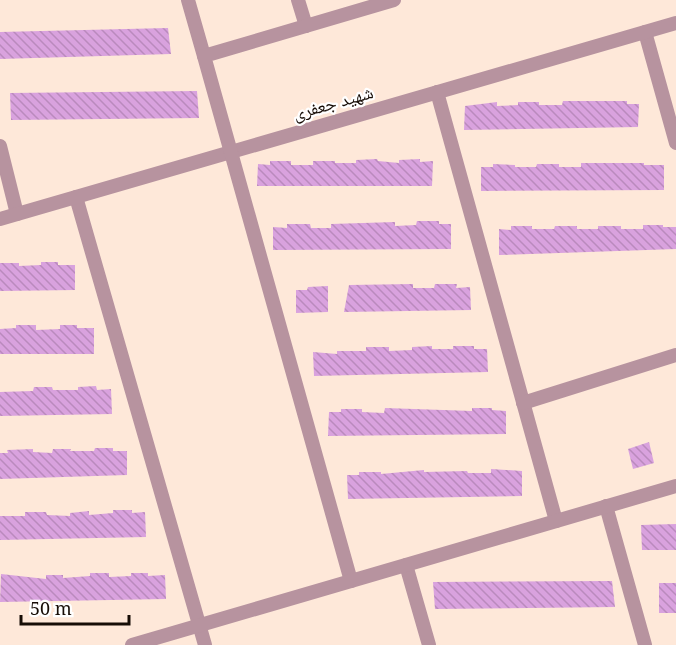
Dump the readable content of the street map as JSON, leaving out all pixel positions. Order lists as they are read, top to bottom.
{
  "streets": {
    "street": ["شهید جعفری"]
  },
  "scale_bar": "50 m"
}
